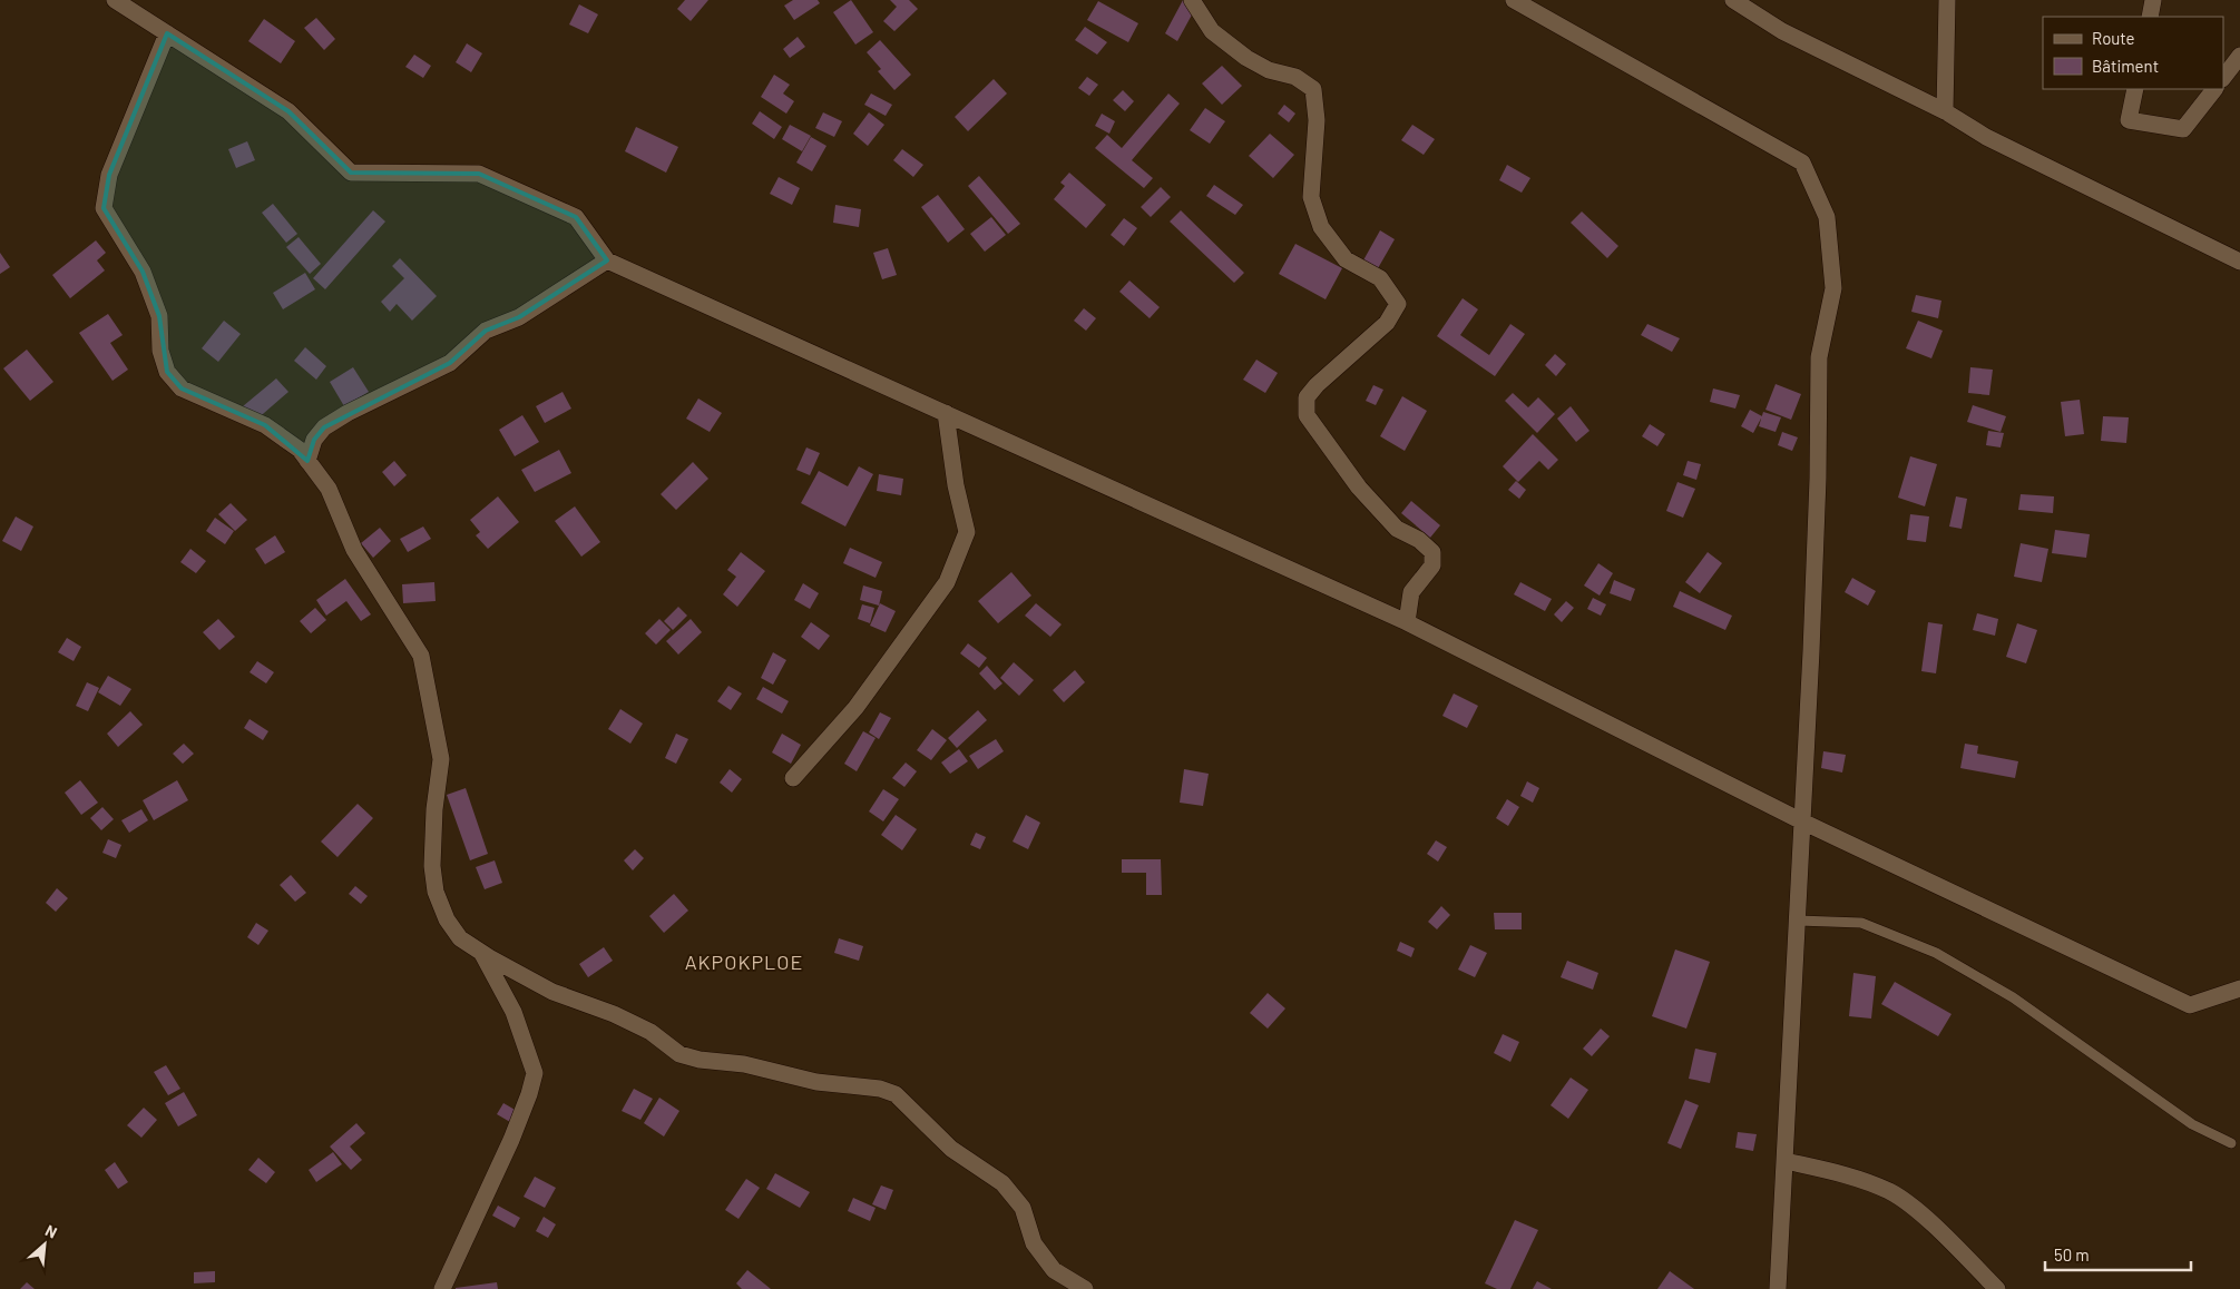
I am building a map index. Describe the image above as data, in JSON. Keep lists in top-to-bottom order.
{
  "districts": ["AKPOKPLOE"],
  "legend": ["Route", "Bâtiment"],
  "scale_bar": "50 m",
  "north": "top right"
}
